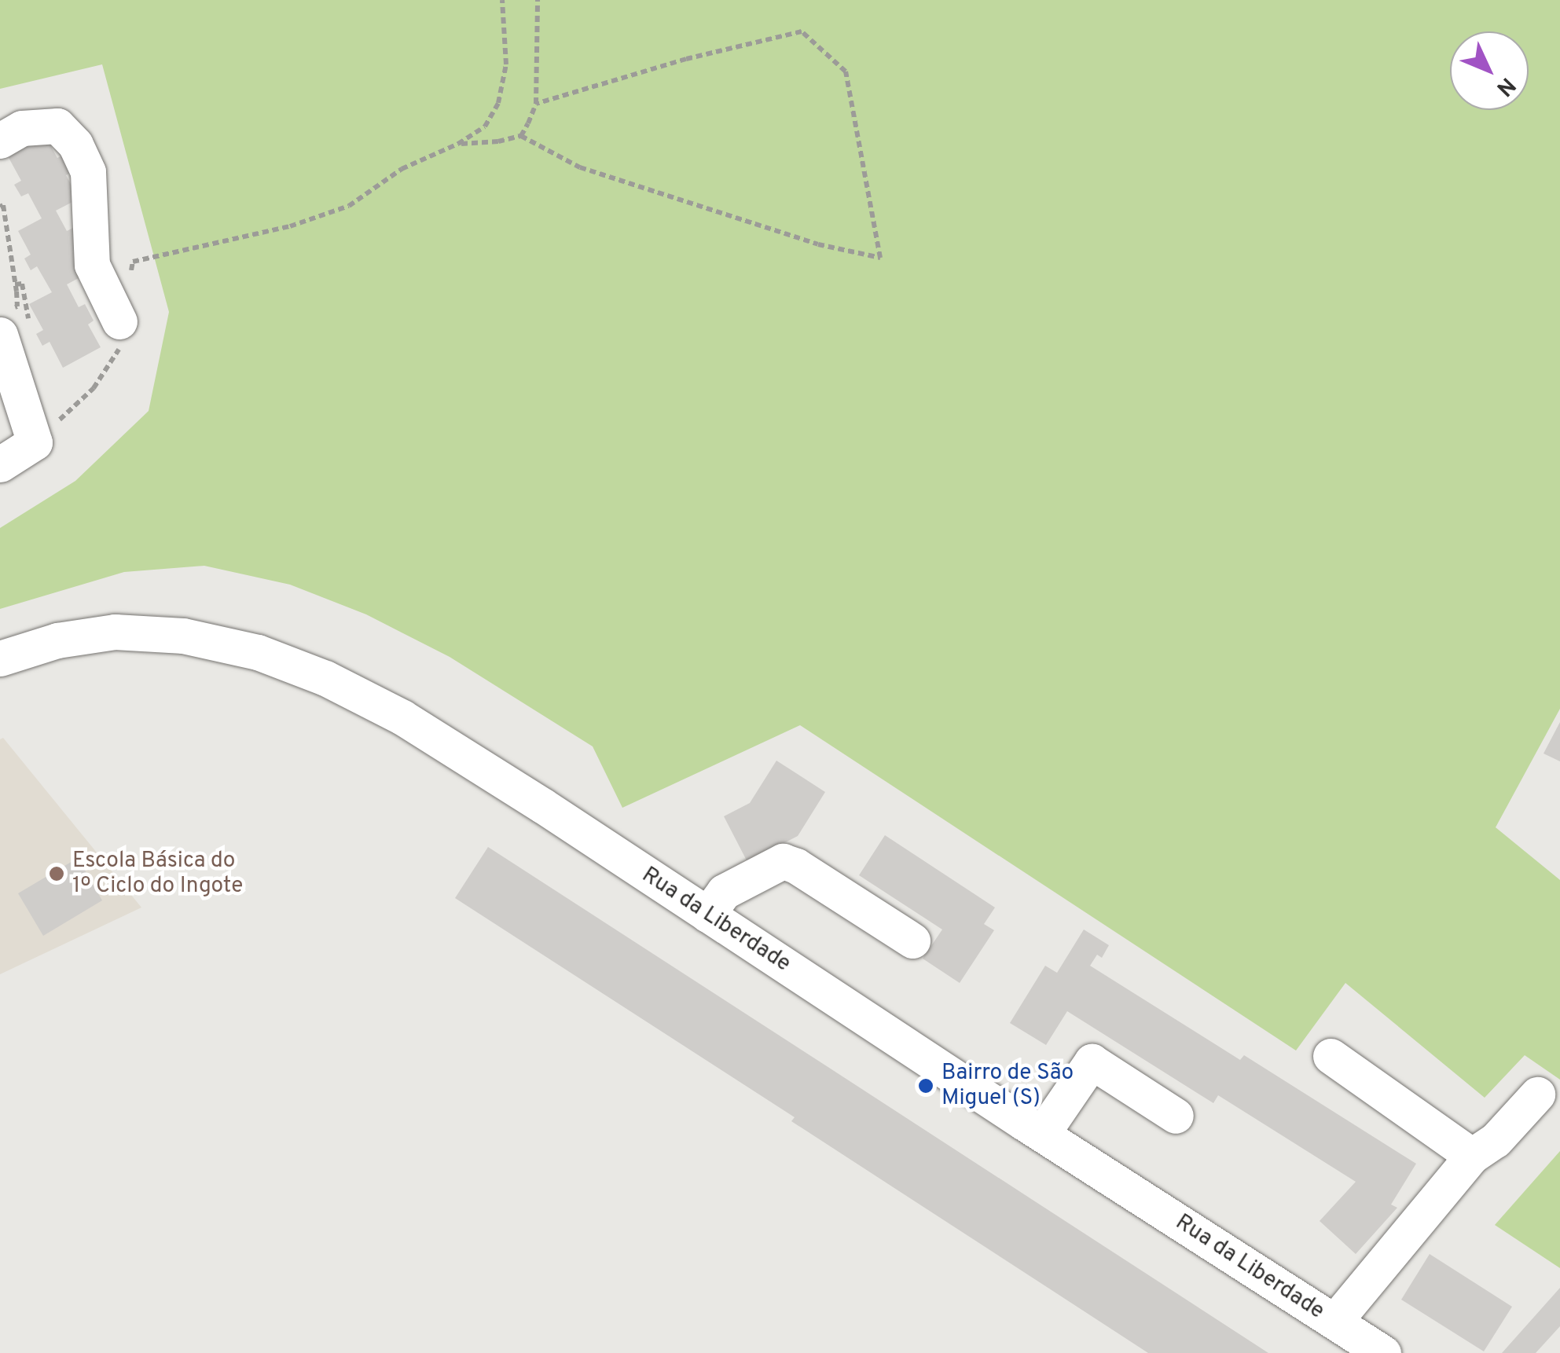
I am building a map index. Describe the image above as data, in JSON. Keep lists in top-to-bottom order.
{
  "streets": {
    "street": ["Rua da Liberdade"]
  },
  "places": ["Escola Básica do 1º Ciclo do Ingote", "Bairro de São Miguel (S)"],
  "north": "bottom right"
}
